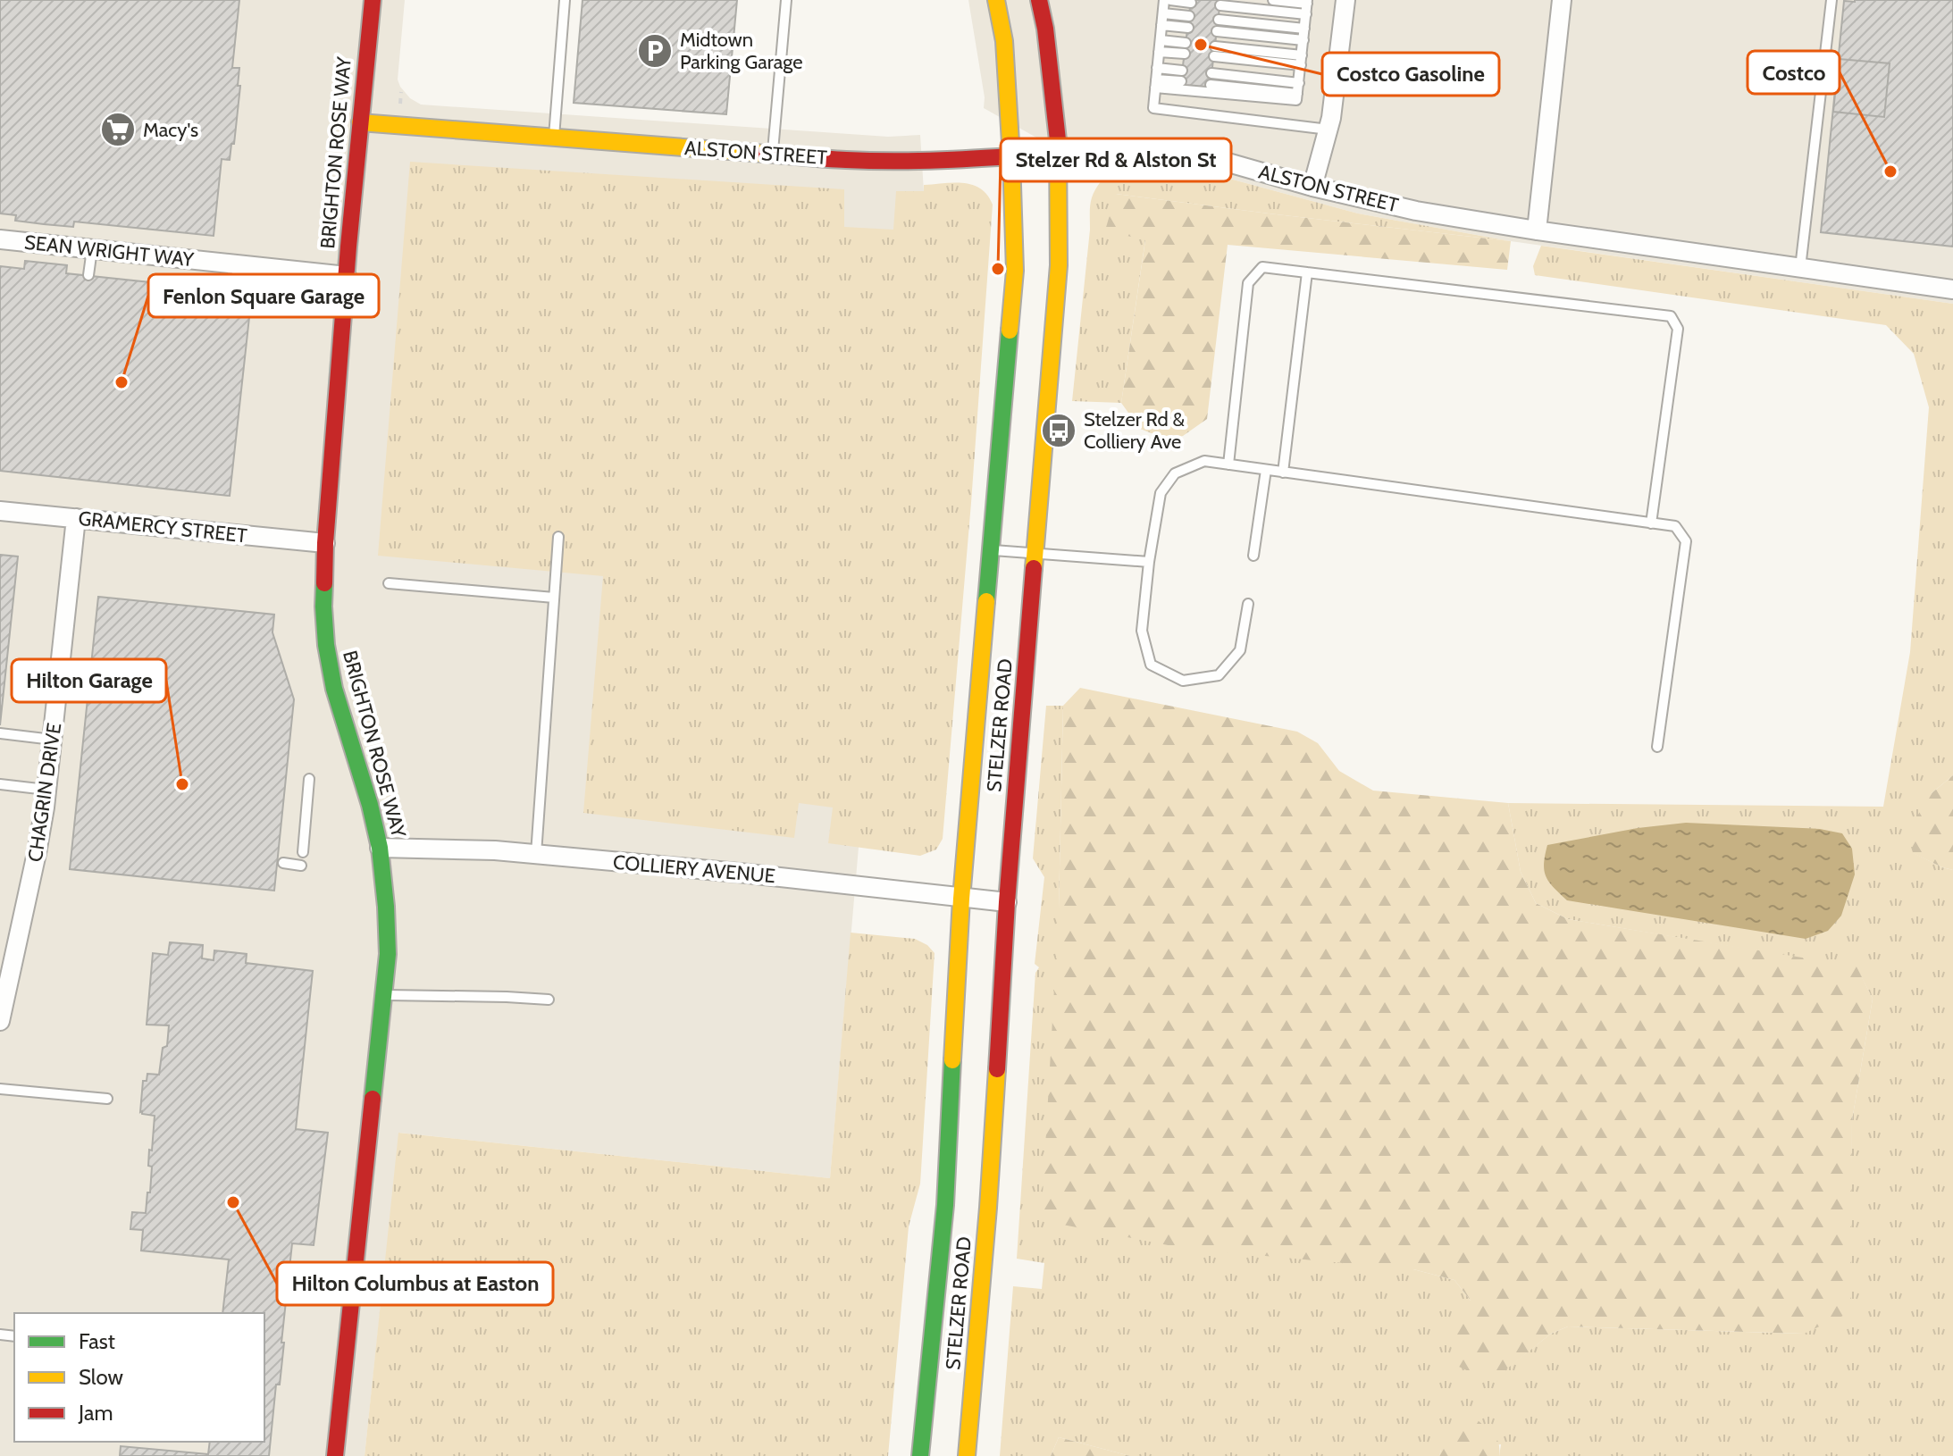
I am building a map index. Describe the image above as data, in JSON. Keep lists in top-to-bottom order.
{
  "streets": {
    "main road": ["BRIGHTON ROSE WAY", "ALSTON STREET", "STELZER ROAD"],
    "street": [
      "SEAN WRIGHT WAY",
      "GRAMERCY STREET",
      "CHAGRIN DRIVE",
      "COLLIERY AVENUE"
    ]
  },
  "crossings": [
    ["BRIGHTON ROSE WAY", "ALSTON STREET"],
    ["BRIGHTON ROSE WAY", "SEAN WRIGHT WAY"],
    ["BRIGHTON ROSE WAY", "GRAMERCY STREET"],
    ["BRIGHTON ROSE WAY", "COLLIERY AVENUE"],
    ["ALSTON STREET", "STELZER ROAD"],
    ["GRAMERCY STREET", "CHAGRIN DRIVE"],
    ["STELZER ROAD", "COLLIERY AVENUE"]
  ],
  "places": {
    "other": [
      "Costco Gasoline",
      "Costco",
      "Stelzer Rd & Alston St",
      "Fenlon Square Garage",
      "Hilton Garage",
      "Hilton Columbus at Easton"
    ],
    "parking": ["Midtown Parking Garage"],
    "supermarket": ["Macy's"],
    "bus stop": ["Stelzer Rd & Colliery Ave"]
  },
  "legend": ["Fast", "Slow", "Jam"]
}
